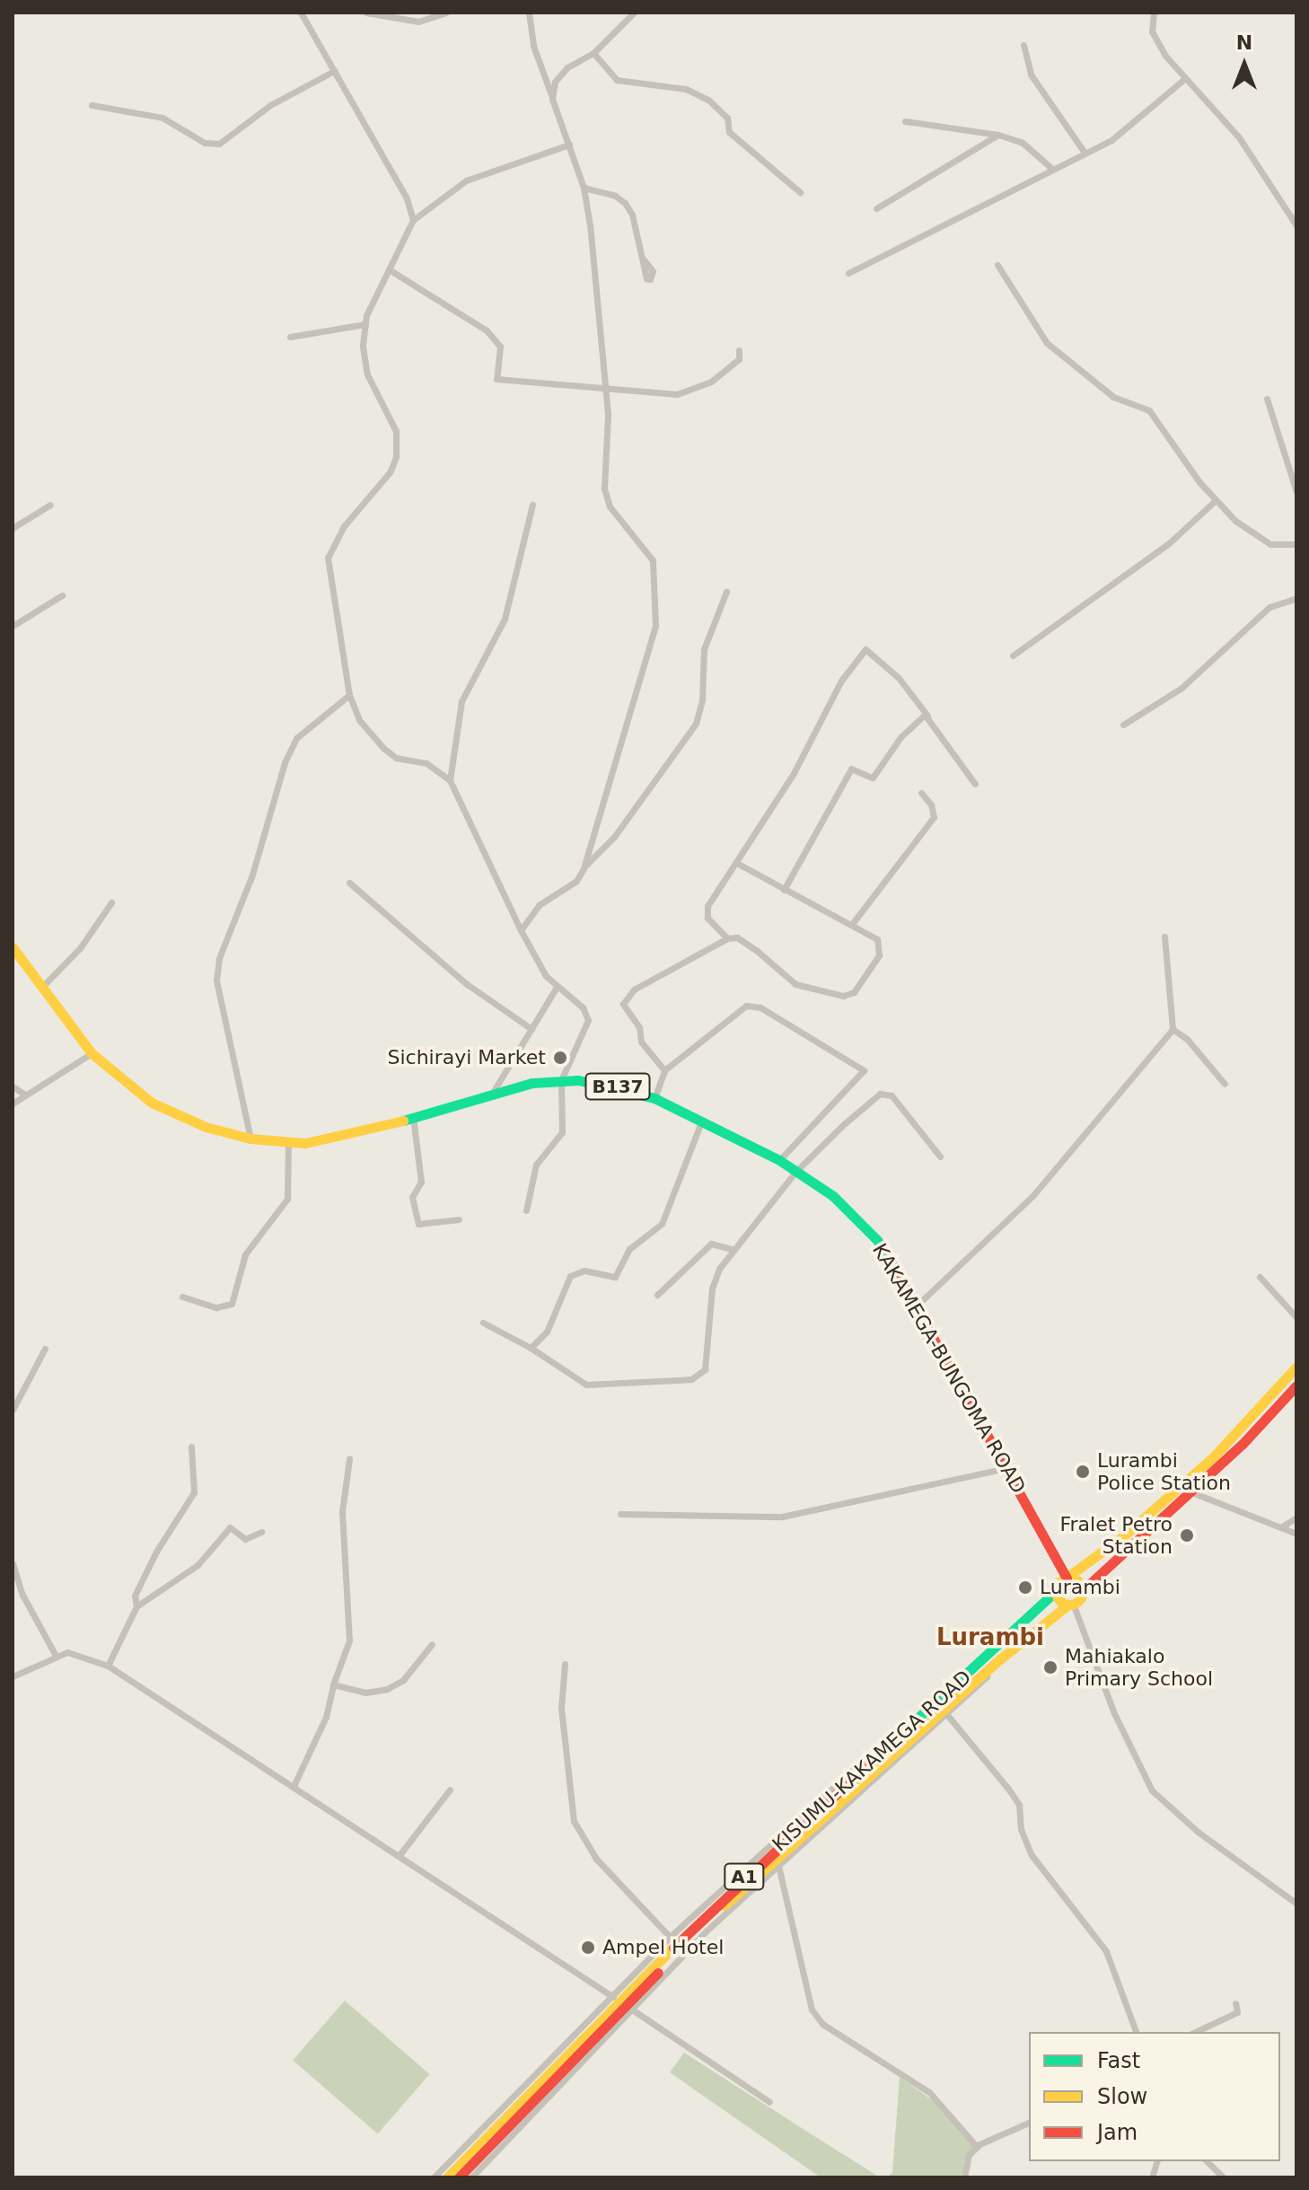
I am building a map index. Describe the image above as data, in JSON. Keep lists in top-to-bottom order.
{
  "streets": {
    "main road": [
      "B137",
      "KAKAMEGA-BUNGOMA ROAD",
      "KISUMU-KAKAMEGA ROAD",
      "A1"
    ]
  },
  "crossings": [
    ["KAKAMEGA-BUNGOMA ROAD", "KISUMU-KAKAMEGA ROAD"],
    ["KAKAMEGA-BUNGOMA ROAD", "A1"],
    ["KISUMU-KAKAMEGA ROAD", "A1"]
  ],
  "districts": ["Lurambi"],
  "places": [
    "Sichirayi Market",
    "Lurambi Police Station",
    "Fralet Petro Station",
    "Lurambi",
    "Mahiakalo Primary School",
    "Ampel Hotel"
  ],
  "legend": ["Fast", "Slow", "Jam"],
  "north": "top"
}
